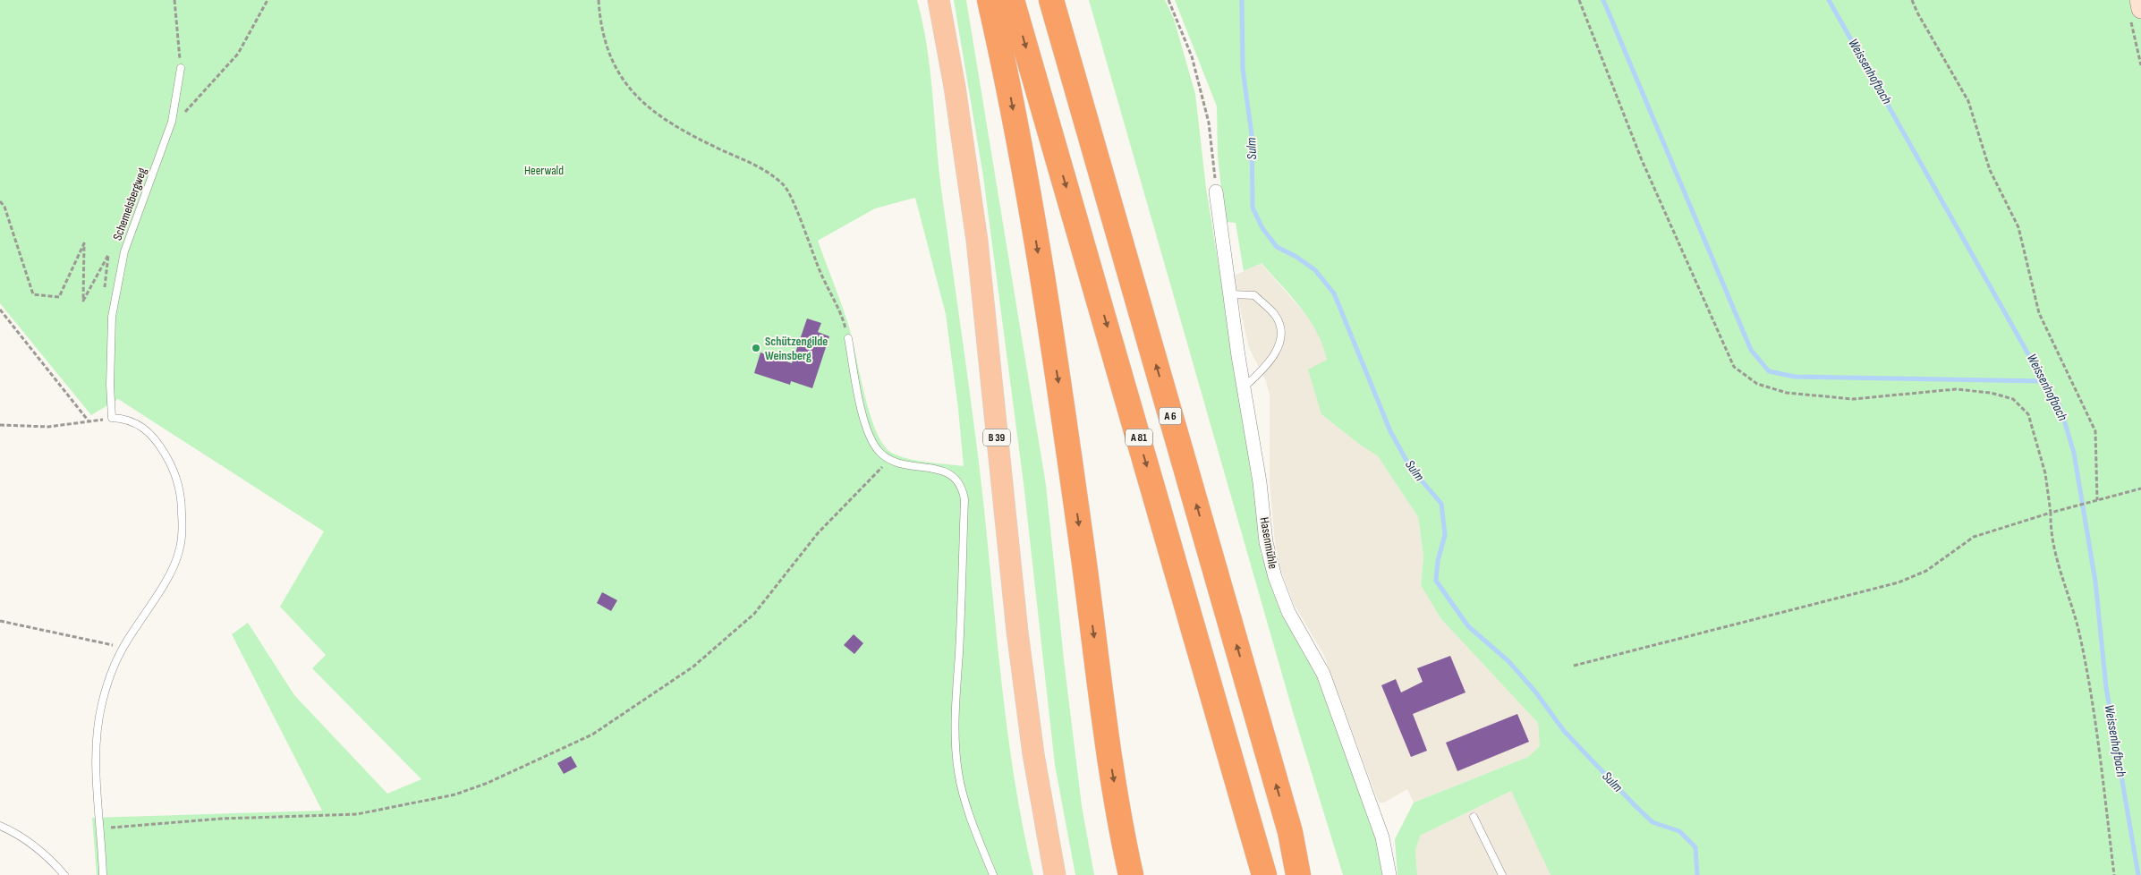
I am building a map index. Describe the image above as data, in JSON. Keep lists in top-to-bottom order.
{
  "streets": {
    "highway": ["A 6", "A 81"],
    "main road": ["B 39"],
    "street": ["Hasenmühle"],
    "lane": ["Schemelsbergweg"]
  },
  "water": ["Weissenhofbach", "Sulm"],
  "parks": ["Heerwald"],
  "places": ["Schützengilde Weinsberg"]
}
